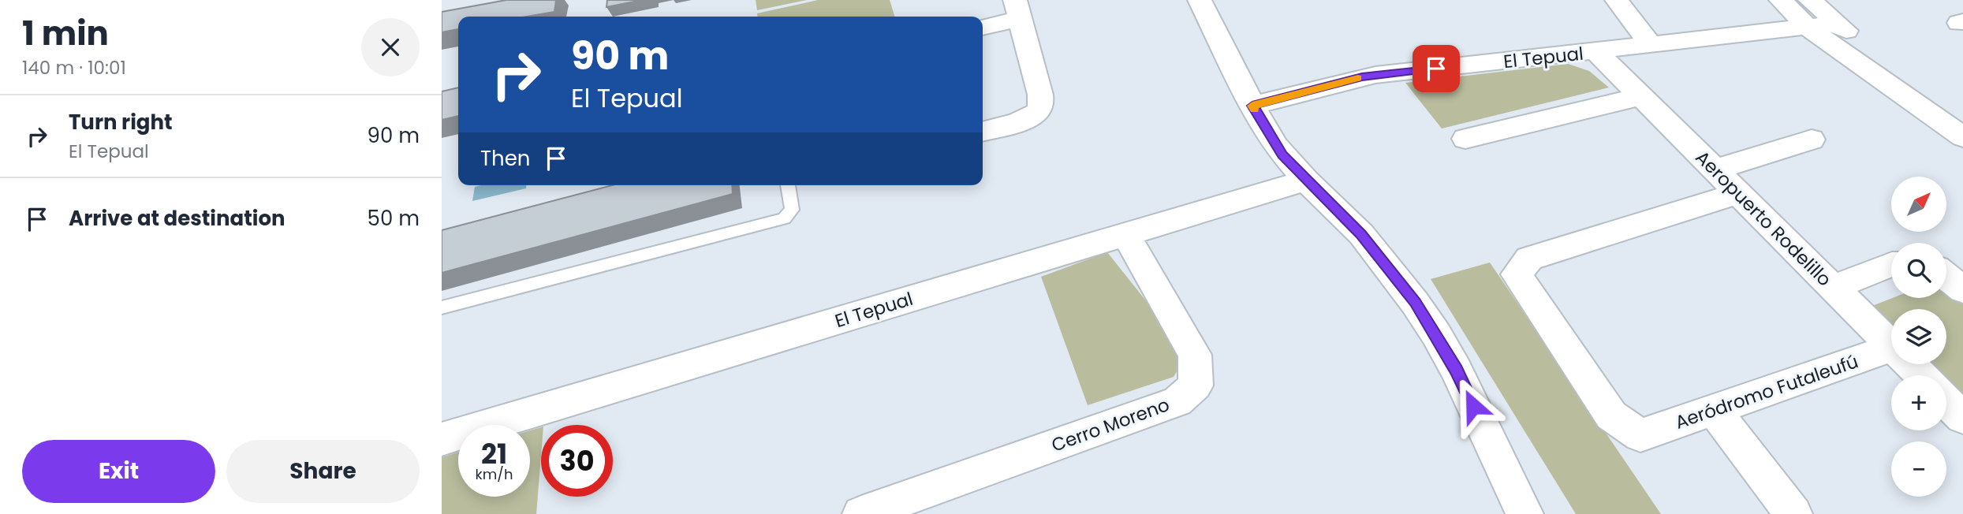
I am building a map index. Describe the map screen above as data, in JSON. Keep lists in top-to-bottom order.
{
  "streets": {
    "street": [
      "El Tepual",
      "Aeropuerto Rodelillo",
      "Aeródromo Futaleufú",
      "Cerro Moreno"
    ]
  },
  "crossings": [
    ["El Tepual", "Aeropuerto Rodelillo"],
    ["El Tepual", "Cerro Moreno"],
    ["Aeropuerto Rodelillo", "Aeródromo Futaleufú"]
  ],
  "north": "top right",
  "page": {
    "heading": ["1 min", "140 m · 10:01"],
    "turn": ["90 m", "El Tepual"],
    "list": [
      {
        "name": "Turn right",
        "note": "El Tepual",
        "value": "90 m"
      },
      {
        "name": "Arrive at destination",
        "value": "50 m"
      }
    ],
    "then": "Then",
    "map_buttons": ["+", "−"],
    "speed": "21 km/h",
    "limit": "30",
    "buttons": ["Exit", "Share"]
  }
}
